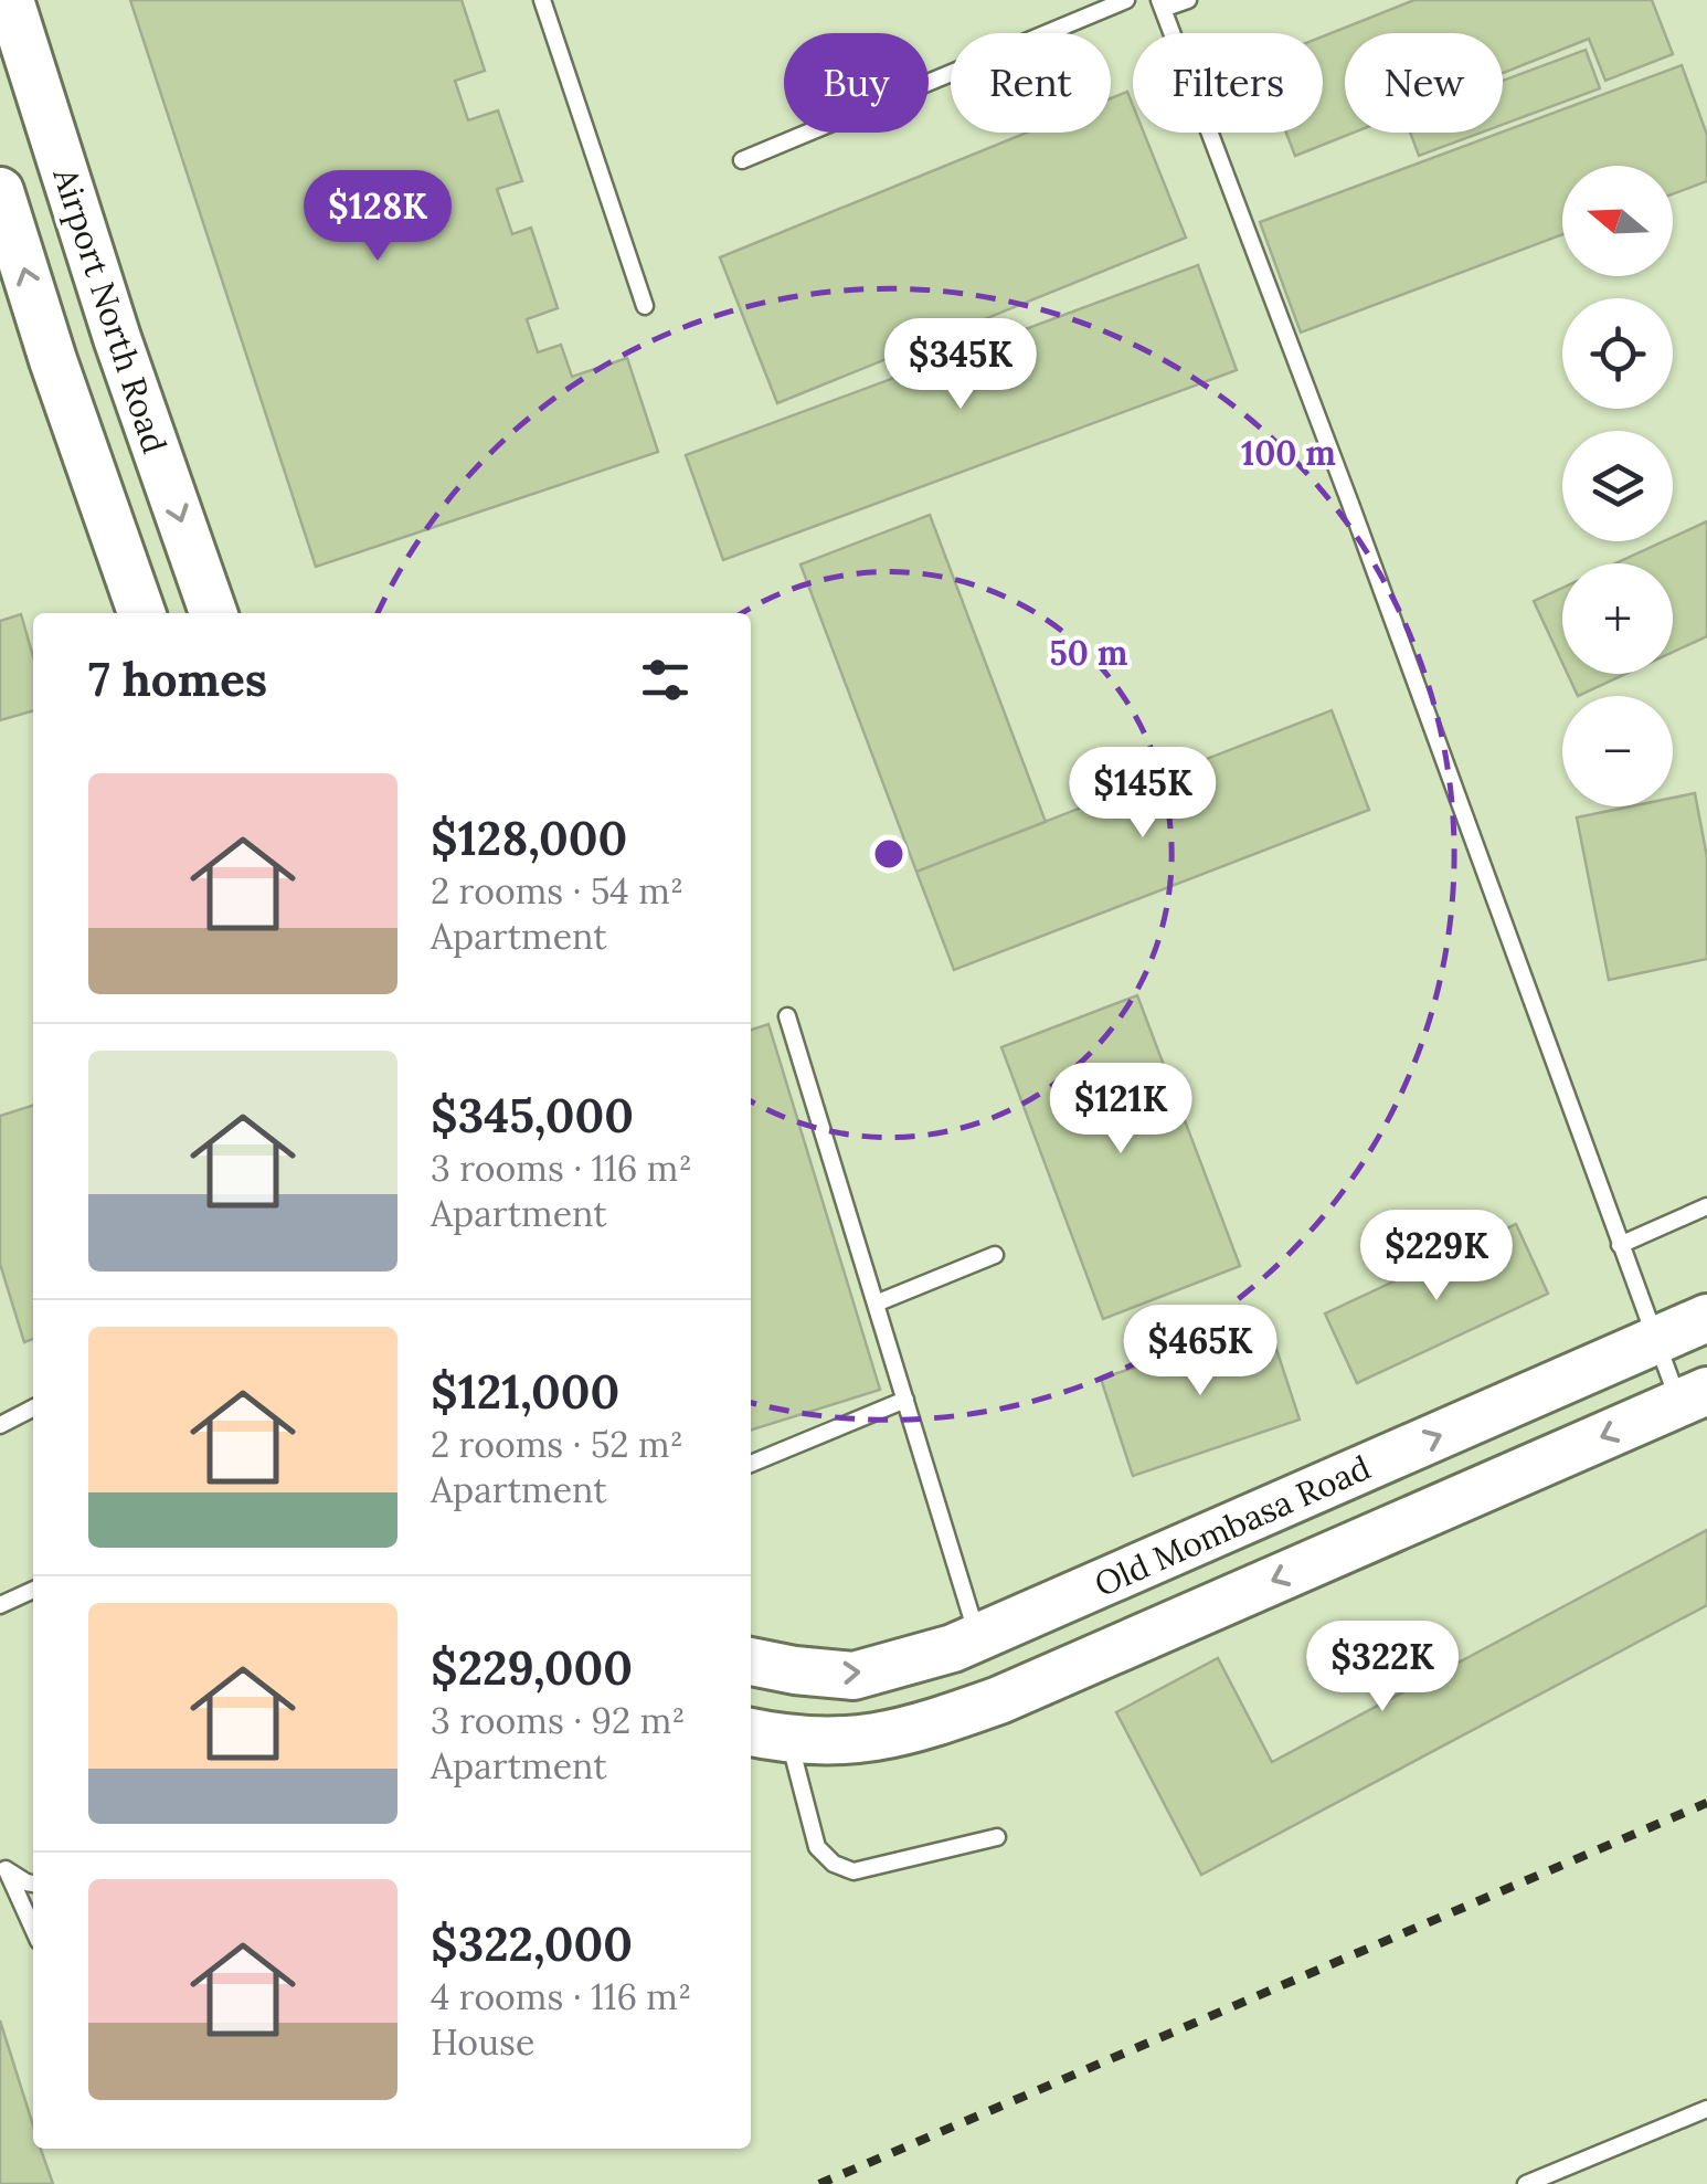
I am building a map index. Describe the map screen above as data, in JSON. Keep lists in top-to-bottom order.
{
  "streets": {
    "main road": ["Airport North Road", "Old Mombasa Road"]
  },
  "north": "left",
  "page": {
    "chip": [
      "Buy",
      "Rent",
      "Filters",
      "New"
    ],
    "map_buttons": ["+", "−"],
    "price": [
      "$128K",
      "$345K",
      "$145K",
      "$121K",
      "$229K",
      "$465K",
      "$322K"
    ],
    "heading": "7 homes",
    "list": [
      {
        "name": "$128,000",
        "note": "2 rooms · 54 m² · Apartment"
      },
      {
        "name": "$345,000",
        "note": "3 rooms · 116 m² · Apartment"
      },
      {
        "name": "$121,000",
        "note": "2 rooms · 52 m² · Apartment"
      },
      {
        "name": "$229,000",
        "note": "3 rooms · 92 m² · Apartment"
      },
      {
        "name": "$322,000",
        "note": "4 rooms · 116 m² · House"
      }
    ]
  },
  "rings": ["100 m", "50 m"]
}
